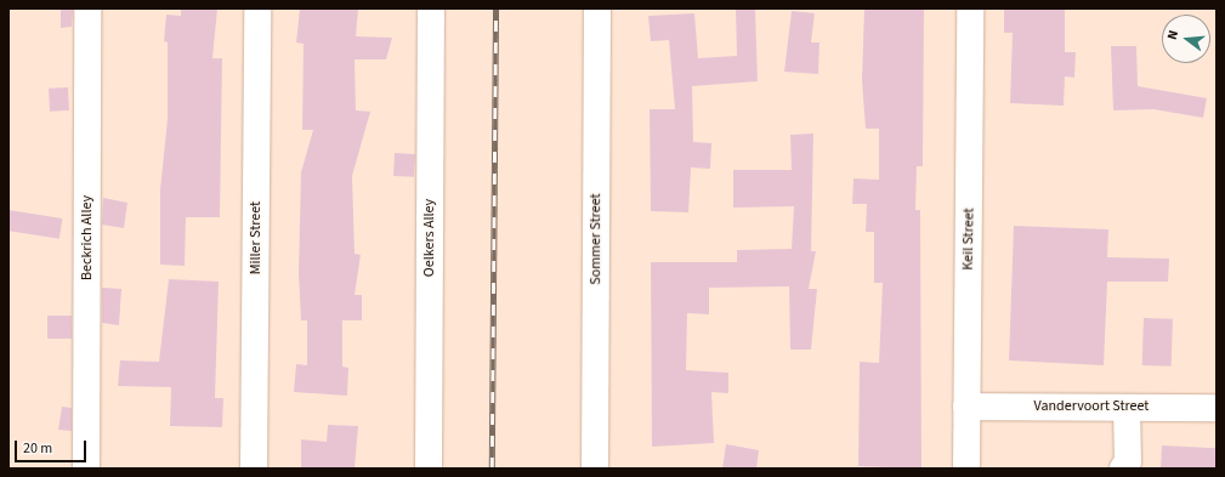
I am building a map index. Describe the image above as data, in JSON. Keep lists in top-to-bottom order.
{
  "streets": {
    "street": [
      "Beckrich Alley",
      "Miller Street",
      "Oelkers Alley",
      "Sommer Street",
      "Keil Street",
      "Vandervoort Street"
    ]
  },
  "crossings": [
    ["Keil Street", "Vandervoort Street"]
  ],
  "scale_bar": "20 m",
  "north": "left"
}
